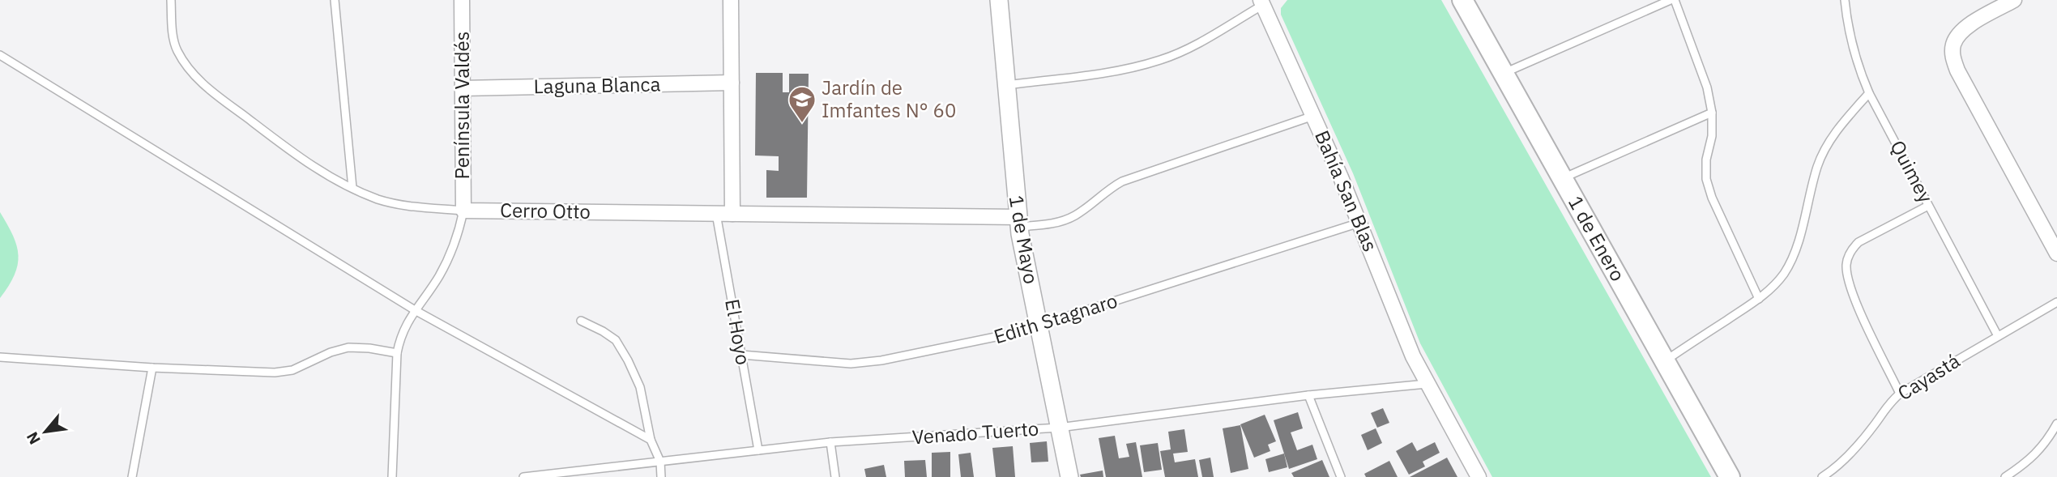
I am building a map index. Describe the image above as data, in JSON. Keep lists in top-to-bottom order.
{
  "streets": {
    "main road": ["1 de Enero"],
    "street": [
      "Laguna Blanca",
      "Península Valdés",
      "Bahía San Blas",
      "Cerro Otto",
      "1 de Mayo"
    ],
    "lane": [
      "Quimey",
      "Edith Stagnaro",
      "El Hoyo",
      "Cayastá",
      "Venado Tuerto"
    ]
  },
  "crossings": [
    ["Laguna Blanca", "Península Valdés"],
    ["Península Valdés", "Cerro Otto"],
    ["Quimey", "Cayastá"],
    ["Bahía San Blas", "Edith Stagnaro"],
    ["Bahía San Blas", "Venado Tuerto"],
    ["Cerro Otto", "1 de Mayo"],
    ["Cerro Otto", "El Hoyo"],
    ["1 de Mayo", "Edith Stagnaro"],
    ["1 de Mayo", "Venado Tuerto"],
    ["Edith Stagnaro", "El Hoyo"],
    ["El Hoyo", "Venado Tuerto"]
  ],
  "places": {
    "school or university": ["Jardín de Imfantes N° 60"]
  },
  "north": "bottom left"
}
